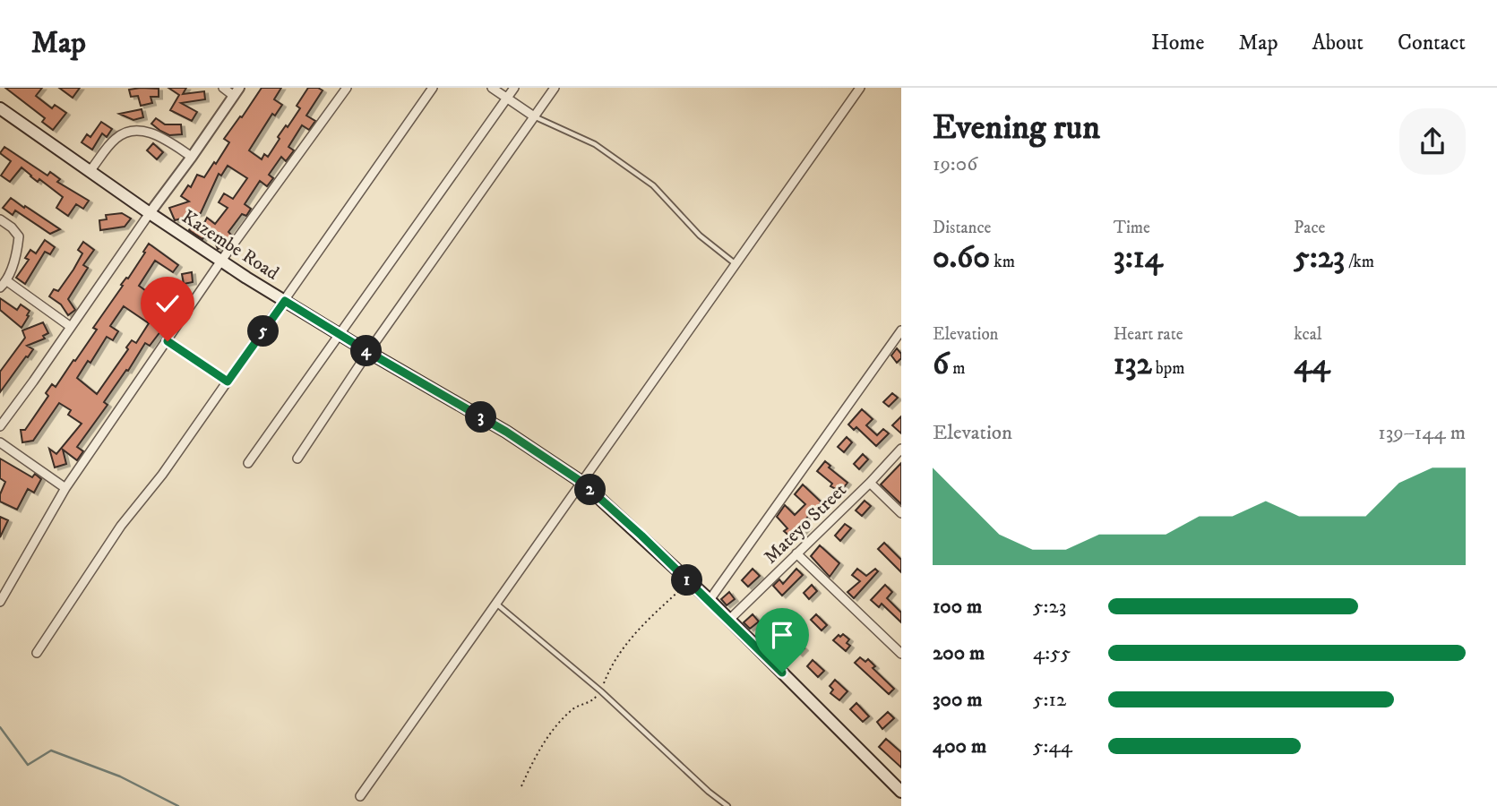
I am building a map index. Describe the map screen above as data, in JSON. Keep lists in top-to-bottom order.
{
  "streets": {
    "main road": ["Kazembe Road"],
    "street": ["Mateyo Street"]
  },
  "crossings": [
    ["Kazembe Road", "Mateyo Street"]
  ],
  "page": {
    "header": "Map",
    "nav": [
      "Home",
      "Map",
      "About",
      "Contact"
    ],
    "heading": ["Evening run", "19:06"],
    "stats": [
      ["Distance", "0.60 km"],
      ["Time", "3:14"],
      ["Pace", "5:23 /km"],
      ["Elevation", "6 m"],
      ["Heart rate", "132 bpm"],
      ["kcal", "44"]
    ],
    "pins": [
      "5",
      "4",
      "3",
      "2",
      "1"
    ],
    "chart": ["Elevation", "139–144 m"],
    "list": [
      {
        "name": "100 m",
        "note": "5:23"
      },
      {
        "name": "200 m",
        "note": "4:55"
      },
      {
        "name": "300 m",
        "note": "5:12"
      },
      {
        "name": "400 m",
        "note": "5:44"
      }
    ]
  }
}
